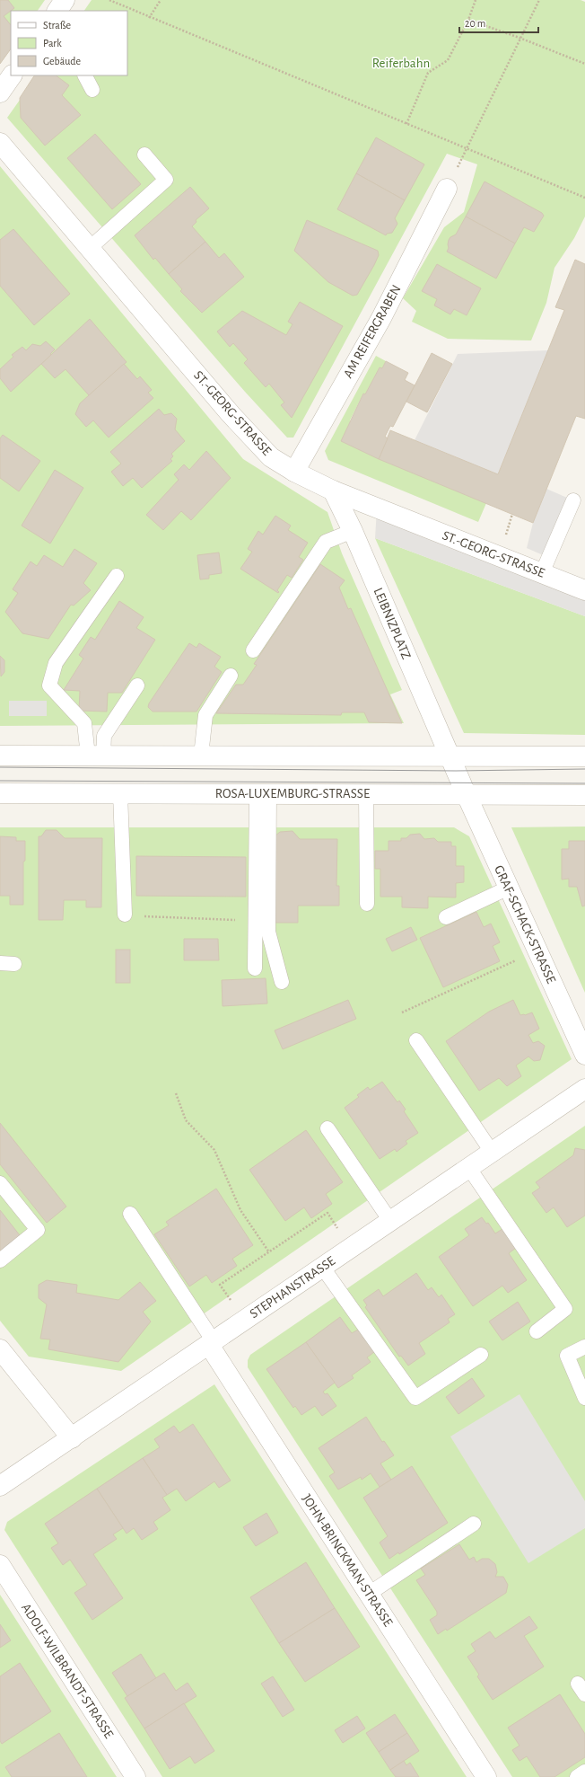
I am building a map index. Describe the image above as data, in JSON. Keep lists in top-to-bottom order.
{
  "streets": {
    "street": [
      "AM REIFERGRABEN",
      "ST.-GEORG-STRASSE",
      "LEIBNIZPLATZ",
      "ROSA-LUXEMBURG-STRASSE",
      "GRAF-SCHACK-STRASSE",
      "STEPHANSTRASSE",
      "JOHN-BRINCKMAN-STRASSE",
      "ADOLF-WILBRANDT-STRASSE"
    ]
  },
  "crossings": [
    ["AM REIFERGRABEN", "ST.-GEORG-STRASSE"],
    ["ST.-GEORG-STRASSE", "LEIBNIZPLATZ"],
    ["LEIBNIZPLATZ", "ROSA-LUXEMBURG-STRASSE"],
    ["LEIBNIZPLATZ", "GRAF-SCHACK-STRASSE"],
    ["ROSA-LUXEMBURG-STRASSE", "GRAF-SCHACK-STRASSE"],
    ["STEPHANSTRASSE", "JOHN-BRINCKMAN-STRASSE"]
  ],
  "parks": ["Reiferbahn"],
  "legend": ["Straße", "Park", "Gebäude"],
  "scale_bar": "20 m"
}
